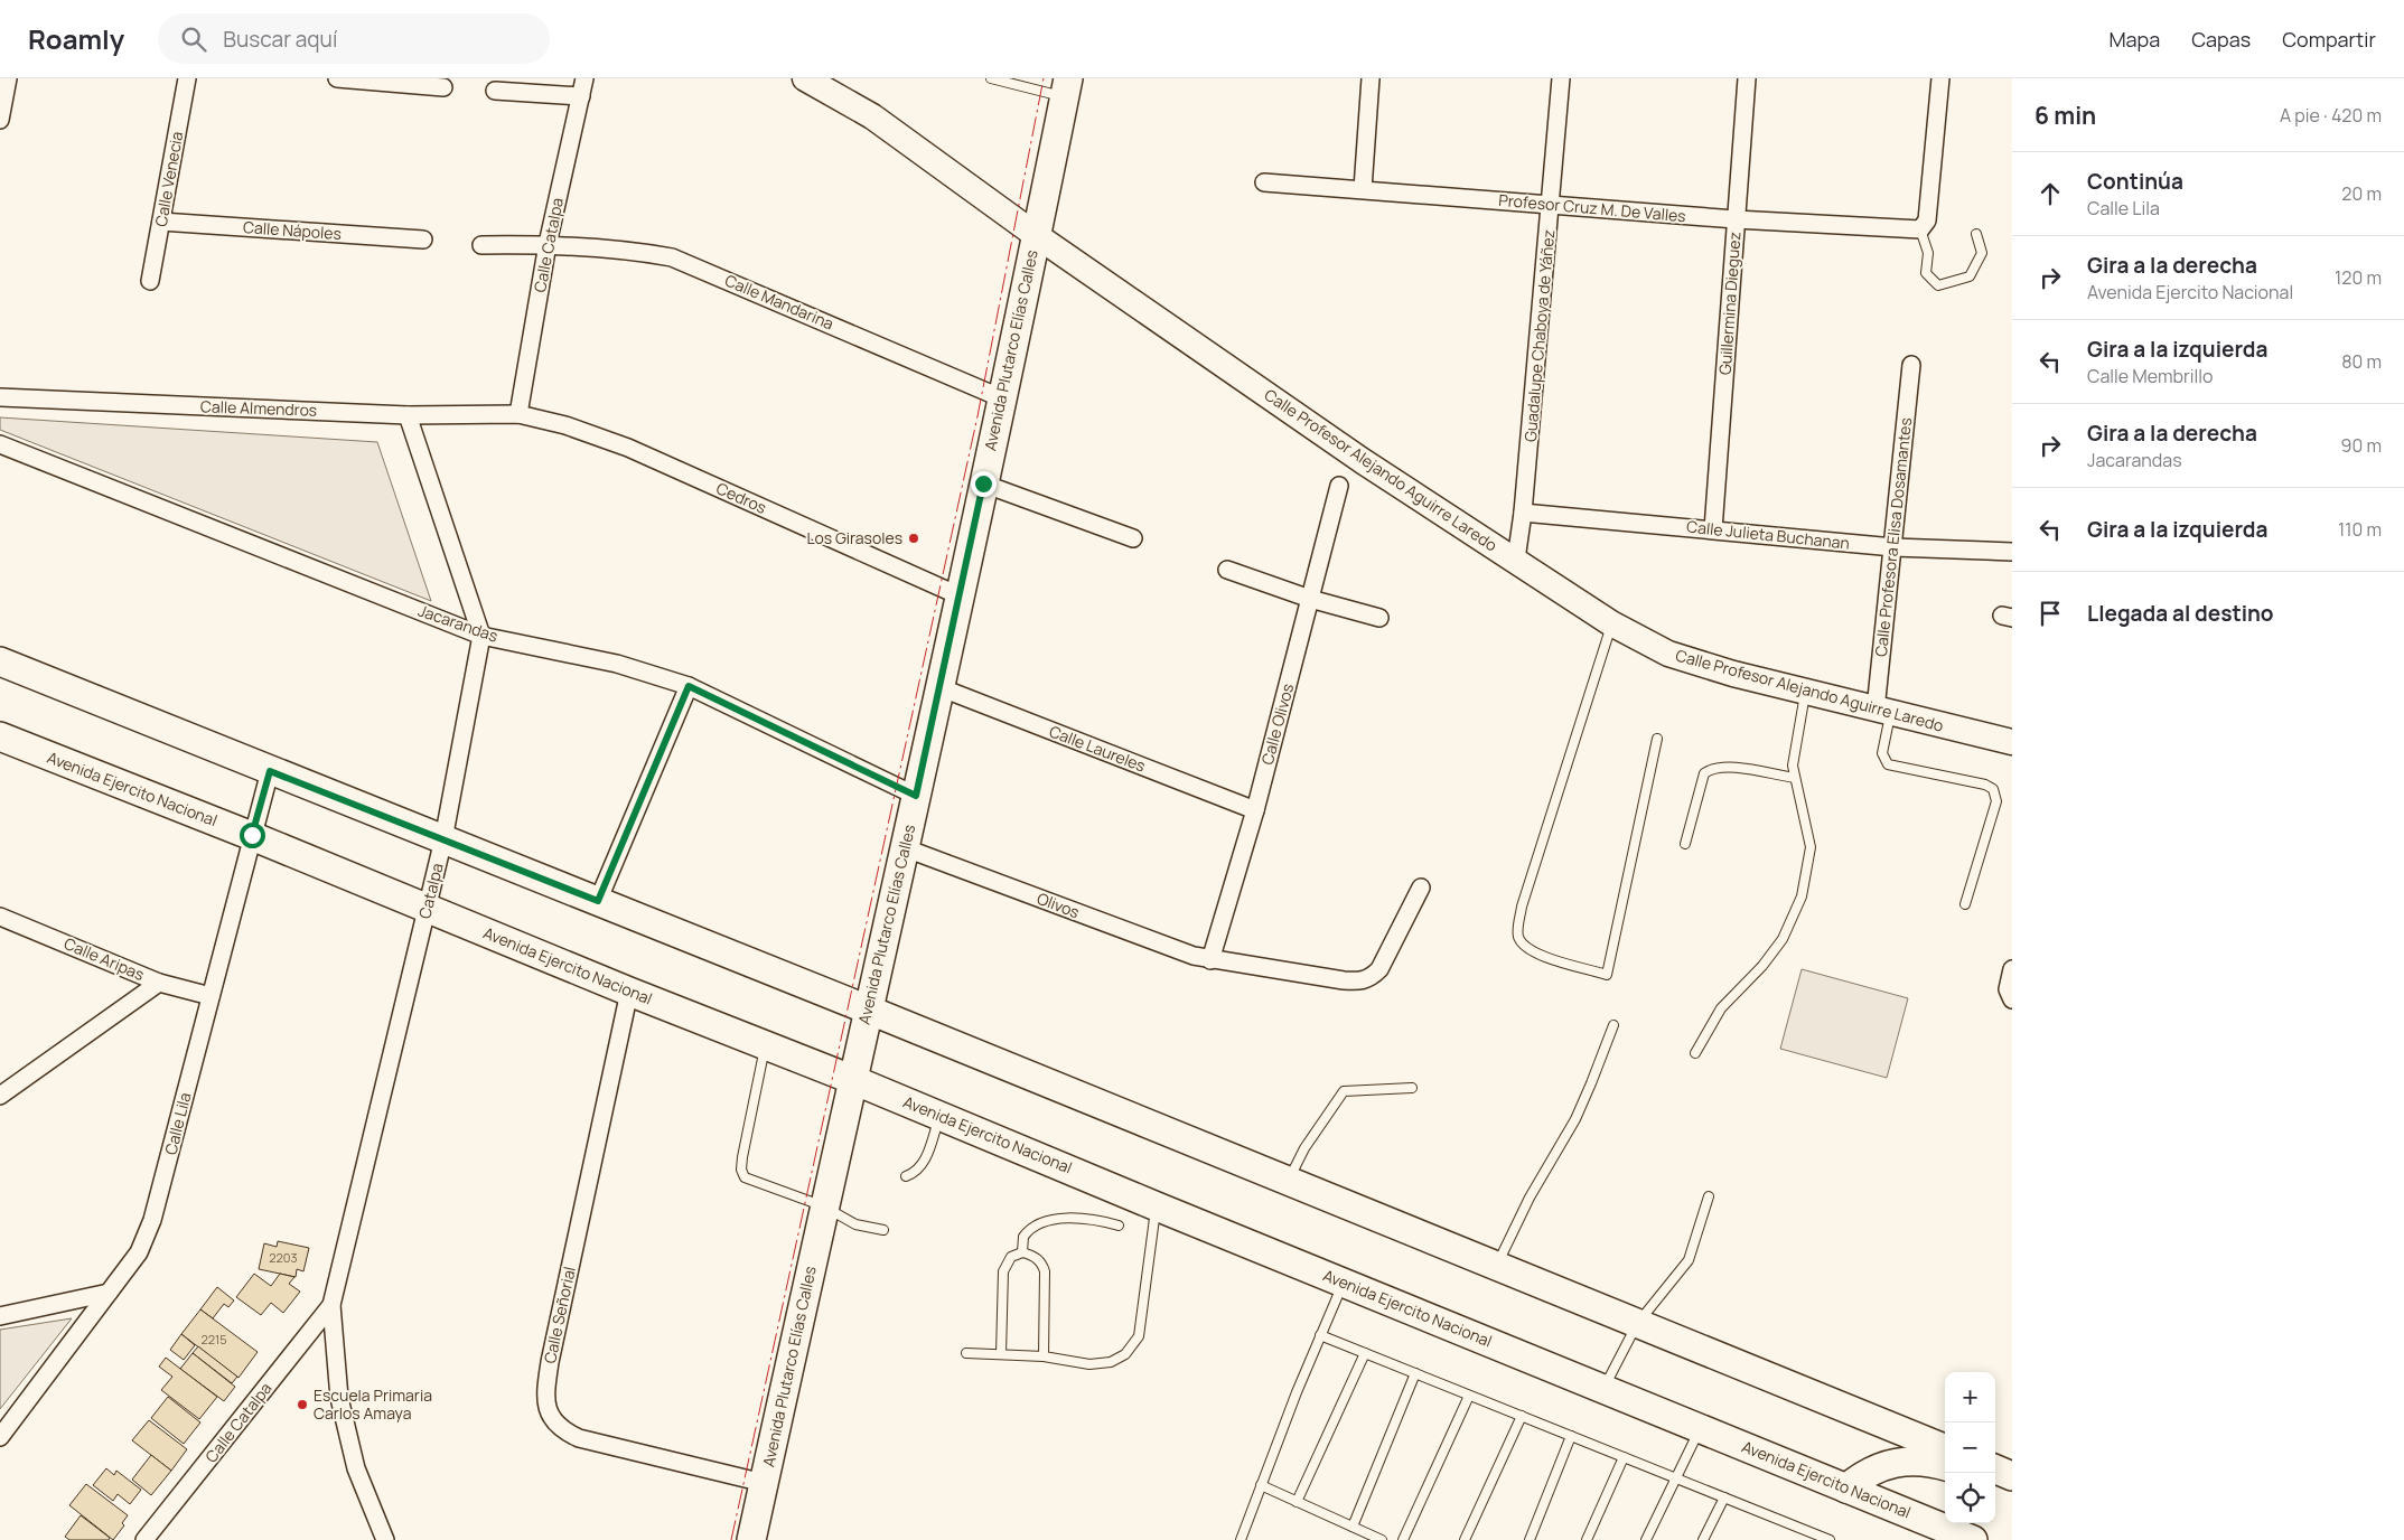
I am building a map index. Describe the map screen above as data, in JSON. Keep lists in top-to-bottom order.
{
  "streets": {
    "main road": ["Avenida Plutarco Elías Calles", "Avenida Ejercito Nacional"],
    "street": [
      "Calle Venecia",
      "Profesor Cruz M. De Valles",
      "Calle Nápoles",
      "Calle Catalpa",
      "Calle Mandarina",
      "Guillermina Dieguez",
      "Guadalupe Chaboya de Yáñez",
      "Calle Almendros",
      "Calle Profesor Alejando Aguirre Laredo",
      "Cedros",
      "Calle Julieta Buchanan",
      "Calle Profesora Elisa Dosamantes",
      "Jacarandas",
      "Calle Olivos",
      "Calle Laureles",
      "Catalpa",
      "Olivos",
      "Calle Aripas",
      "Calle Lila",
      "Calle Señorial"
    ]
  },
  "crossings": [
    ["Calle Venecia", "Calle Nápoles"],
    ["Profesor Cruz M. De Valles", "Guillermina Dieguez"],
    ["Profesor Cruz M. De Valles", "Guadalupe Chaboya de Yáñez"],
    ["Calle Catalpa", "Calle Mandarina"],
    ["Calle Catalpa", "Calle Almendros"],
    ["Calle Catalpa", "Cedros"],
    ["Calle Catalpa", "Catalpa"],
    ["Calle Mandarina", "Avenida Plutarco Elías Calles"],
    ["Guillermina Dieguez", "Calle Julieta Buchanan"],
    ["Guadalupe Chaboya de Yáñez", "Calle Profesor Alejando Aguirre Laredo"],
    ["Guadalupe Chaboya de Yáñez", "Calle Julieta Buchanan"],
    ["Avenida Plutarco Elías Calles", "Calle Profesor Alejando Aguirre Laredo"],
    ["Avenida Plutarco Elías Calles", "Cedros"],
    ["Avenida Plutarco Elías Calles", "Jacarandas"],
    ["Avenida Plutarco Elías Calles", "Calle Laureles"],
    ["Avenida Plutarco Elías Calles", "Avenida Ejercito Nacional"],
    ["Avenida Plutarco Elías Calles", "Olivos"],
    ["Avenida Plutarco Elías Calles", "Calle Señorial"],
    ["Calle Almendros", "Cedros"],
    ["Calle Almendros", "Catalpa"],
    ["Calle Profesor Alejando Aguirre Laredo", "Calle Profesora Elisa Dosamantes"],
    ["Calle Julieta Buchanan", "Calle Profesora Elisa Dosamantes"],
    ["Jacarandas", "Catalpa"],
    ["Calle Olivos", "Calle Laureles"],
    ["Calle Olivos", "Olivos"],
    ["Avenida Ejercito Nacional", "Catalpa"],
    ["Avenida Ejercito Nacional", "Calle Lila"],
    ["Avenida Ejercito Nacional", "Calle Señorial"],
    ["Calle Aripas", "Calle Lila"]
  ],
  "places": ["Los Girasoles", "Escuela Primaria Carlos Amaya"],
  "house_numbers": ["2203", "2215"],
  "page": {
    "header": "Roamly",
    "search": "Buscar aquí",
    "nav": ["Mapa", "Capas", "Compartir"],
    "heading": ["6 min", "A pie · 420 m"],
    "list": [
      ["Continúa", "Calle Lila", "20 m"],
      ["Gira a la derecha", "Avenida Ejercito Nacional", "120 m"],
      ["Gira a la izquierda", "Calle Membrillo", "80 m"],
      ["Gira a la derecha", "Jacarandas", "90 m"],
      ["Gira a la izquierda", "110 m"],
      "Llegada al destino"
    ],
    "map_buttons": ["+", "−"]
  }
}
